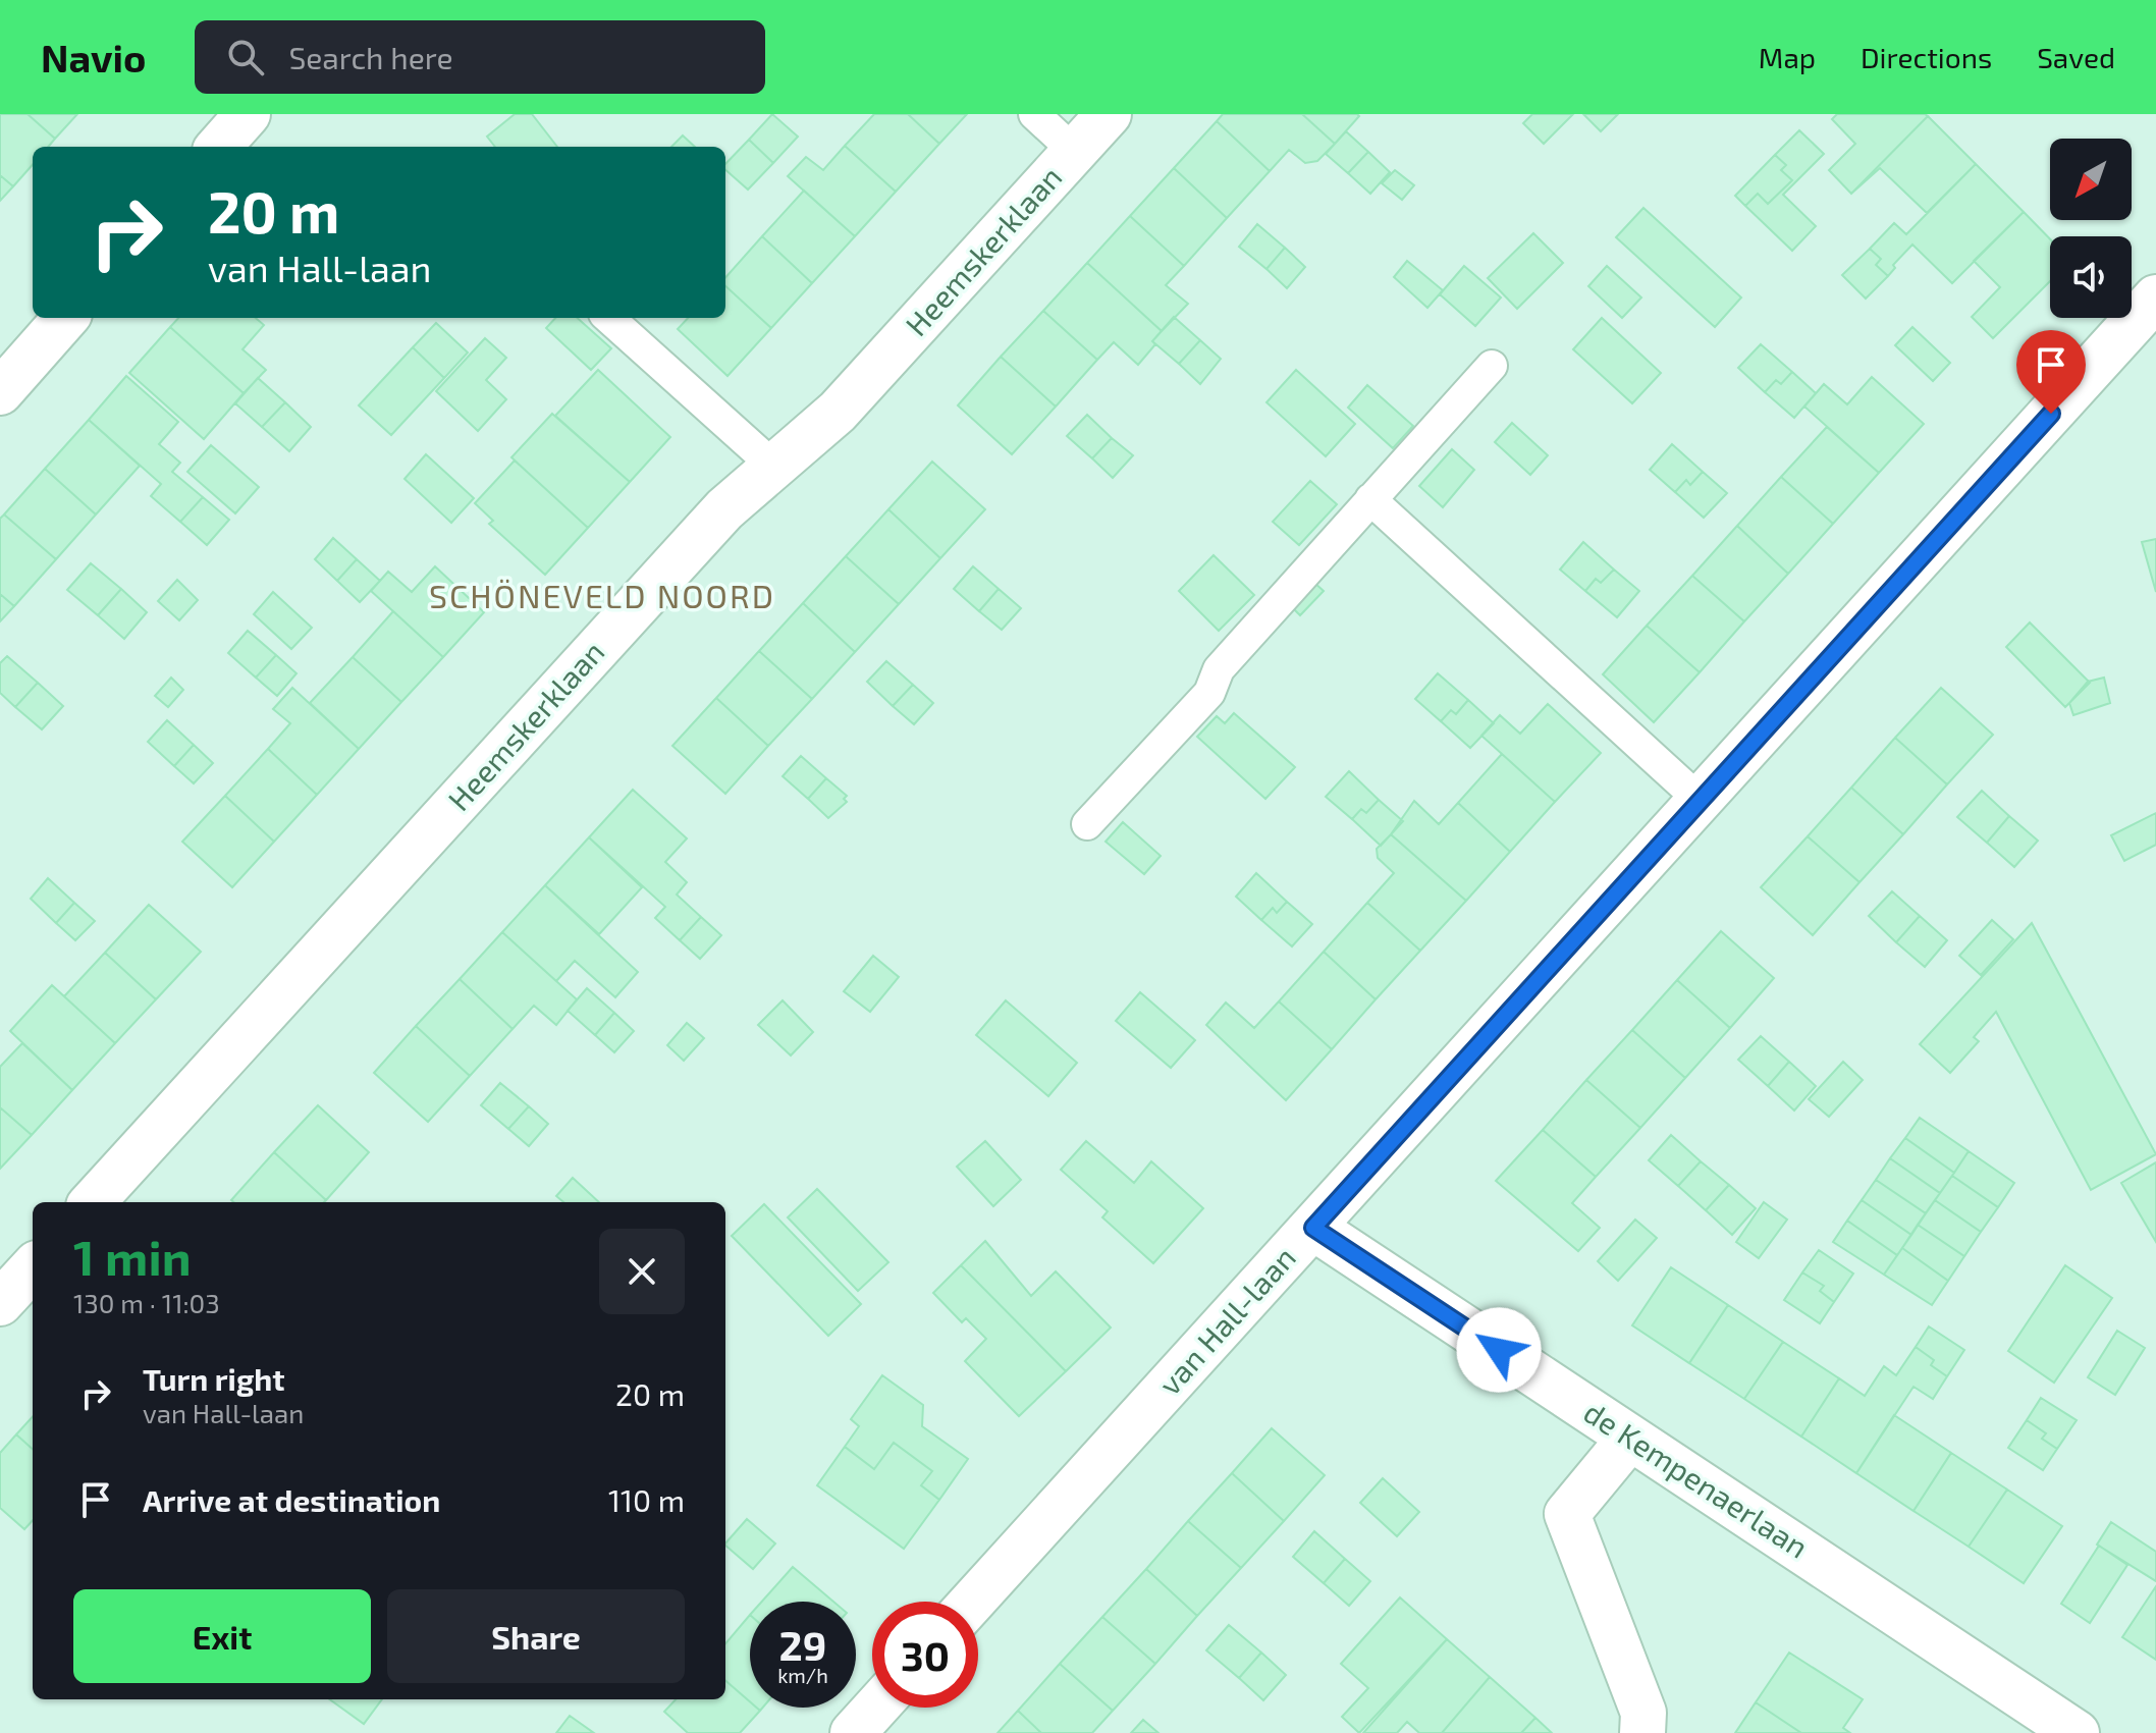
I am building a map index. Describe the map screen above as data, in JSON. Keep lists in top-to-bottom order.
{
  "streets": {
    "street": ["Heemskerklaan", "van Hall-laan", "de Kempenaerlaan"]
  },
  "crossings": [
    ["van Hall-laan", "de Kempenaerlaan"]
  ],
  "districts": ["SCHÖNEVELD NOORD"],
  "north": "bottom left",
  "page": {
    "header": "Navio",
    "search": "Search here",
    "nav": ["Map", "Directions", "Saved"],
    "turn": ["20 m", "van Hall-laan"],
    "heading": ["1 min", "130 m · 11:03"],
    "list": [
      {
        "name": "Turn right",
        "note": "van Hall-laan",
        "value": "20 m"
      },
      {
        "name": "Arrive at destination",
        "value": "110 m"
      }
    ],
    "buttons": ["Exit", "Share"],
    "speed": "29 km/h",
    "limit": "30"
  }
}
